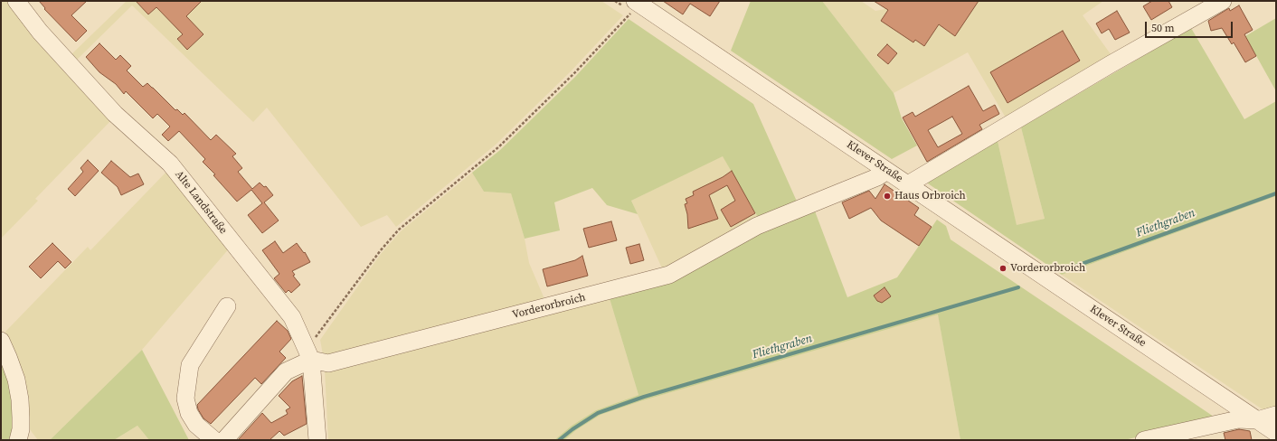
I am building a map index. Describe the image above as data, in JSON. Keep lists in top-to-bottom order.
{
  "streets": {
    "street": ["Klever Straße", "Alte Landstraße", "Vorderorbroich"]
  },
  "crossings": [
    ["Klever Straße", "Vorderorbroich"],
    ["Alte Landstraße", "Vorderorbroich"]
  ],
  "water": ["Fliethgraben"],
  "places": ["Haus Orbroich", "Vorderorbroich"],
  "scale_bar": "50 m"
}
